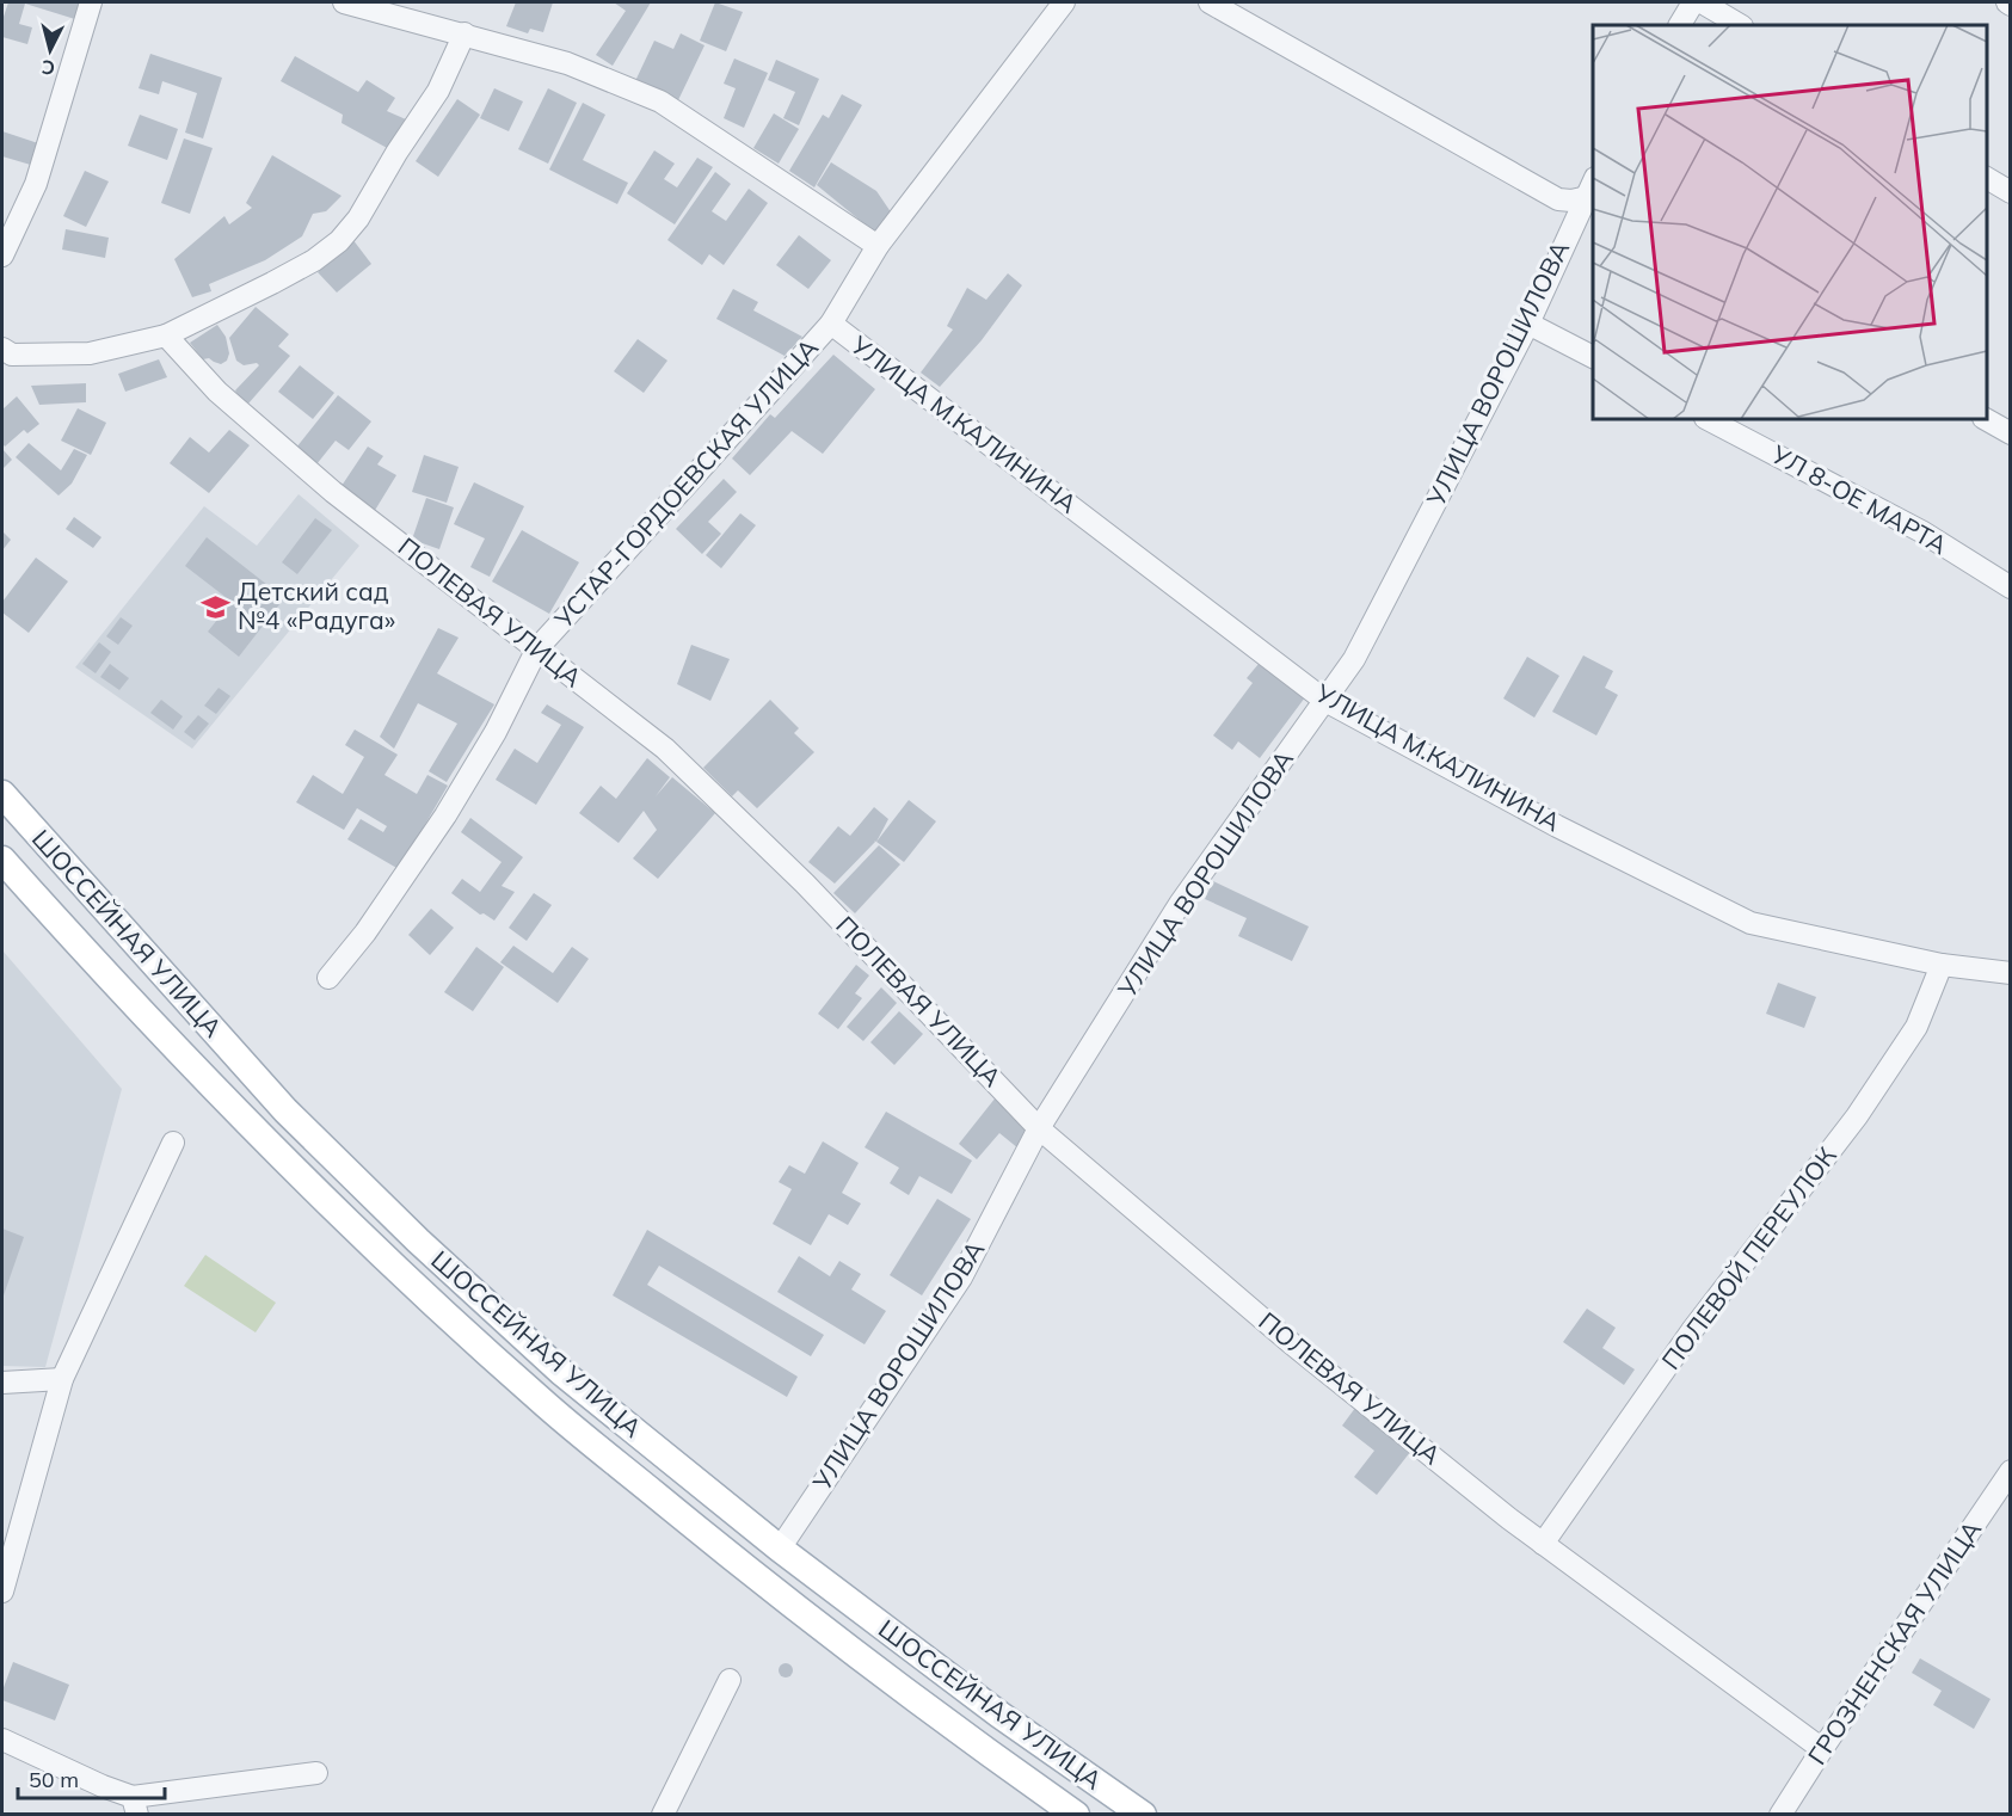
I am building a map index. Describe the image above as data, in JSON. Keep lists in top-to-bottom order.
{
  "streets": {
    "main road": ["ШОССЕЙНАЯ УЛИЦА"],
    "street": [
      "УЛИЦА ВОРОШИЛОВА",
      "УЛИЦА М.КАЛИНИНА",
      "УСТАР-ГОРДОЕВСКАЯ УЛИЦА",
      "УЛ 8-ОЕ МАРТА",
      "ПОЛЕВАЯ УЛИЦА",
      "ПОЛЕВОЙ ПЕРЕУЛОК",
      "ГРОЗНЕНСКАЯ УЛИЦА"
    ]
  },
  "crossings": [
    ["УЛИЦА ВОРОШИЛОВА", "УЛИЦА М.КАЛИНИНА"],
    ["УЛИЦА ВОРОШИЛОВА", "ПОЛЕВАЯ УЛИЦА"],
    ["УЛИЦА ВОРОШИЛОВА", "ШОССЕЙНАЯ УЛИЦА"],
    ["УЛИЦА М.КАЛИНИНА", "УСТАР-ГОРДОЕВСКАЯ УЛИЦА"],
    ["УЛИЦА М.КАЛИНИНА", "ПОЛЕВОЙ ПЕРЕУЛОК"],
    ["УСТАР-ГОРДОЕВСКАЯ УЛИЦА", "ПОЛЕВАЯ УЛИЦА"],
    ["ПОЛЕВАЯ УЛИЦА", "ПОЛЕВОЙ ПЕРЕУЛОК"],
    ["ПОЛЕВАЯ УЛИЦА", "ГРОЗНЕНСКАЯ УЛИЦА"]
  ],
  "places": {
    "school or university": ["Детский сад №4 «Радуга»"]
  },
  "scale_bar": "50 m",
  "north": "bottom"
}
